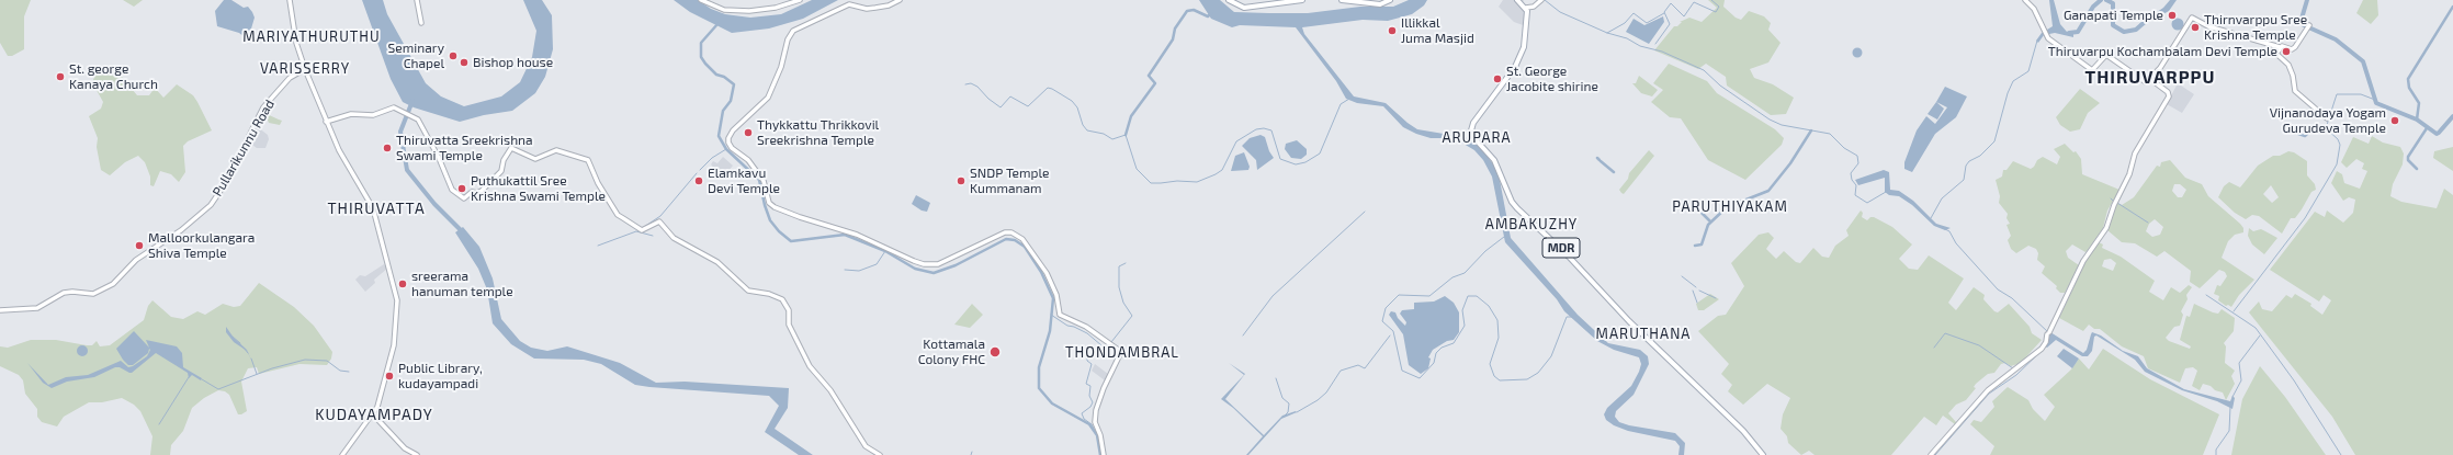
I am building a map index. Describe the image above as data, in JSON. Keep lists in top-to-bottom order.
{
  "streets": {
    "main road": ["Pullarikunnu Road", "MDR"]
  },
  "districts": [
    "MARIYATHURUTHU",
    "VARISSERRY",
    "THIRUVARPPU",
    "ARUPARA",
    "PARUTHIYAKAM",
    "THIRUVATTA",
    "AMBAKUZHY",
    "MARUTHANA",
    "THONDAMBRAL",
    "KUDAYAMPADY"
  ],
  "places": [
    "Ganapati Temple",
    "Thirnvarppu Sree Krishna Temple",
    "Illikkal Juma Masjid",
    "Thiruvarpu Kochambalam Devi Temple",
    "Seminary Chapel",
    "Bishop house",
    "St. george Kanaya Church",
    "St. George Jacobite shirine",
    "Vijnanodaya Yogam Gurudeva Temple",
    "Thykkattu Thrikkovil Sreekrishna Temple",
    "Thiruvatta Sreekrishna Swami Temple",
    "Elamkavu Devi Temple",
    "SNDP Temple Kummanam",
    "Puthukattil Sree Krishna Swami Temple",
    "Malloorkulangara Shiva Temple",
    "sreerama hanuman temple",
    "Kottamala Colony FHC",
    "Public Library, kudayampadi"
  ]
}
